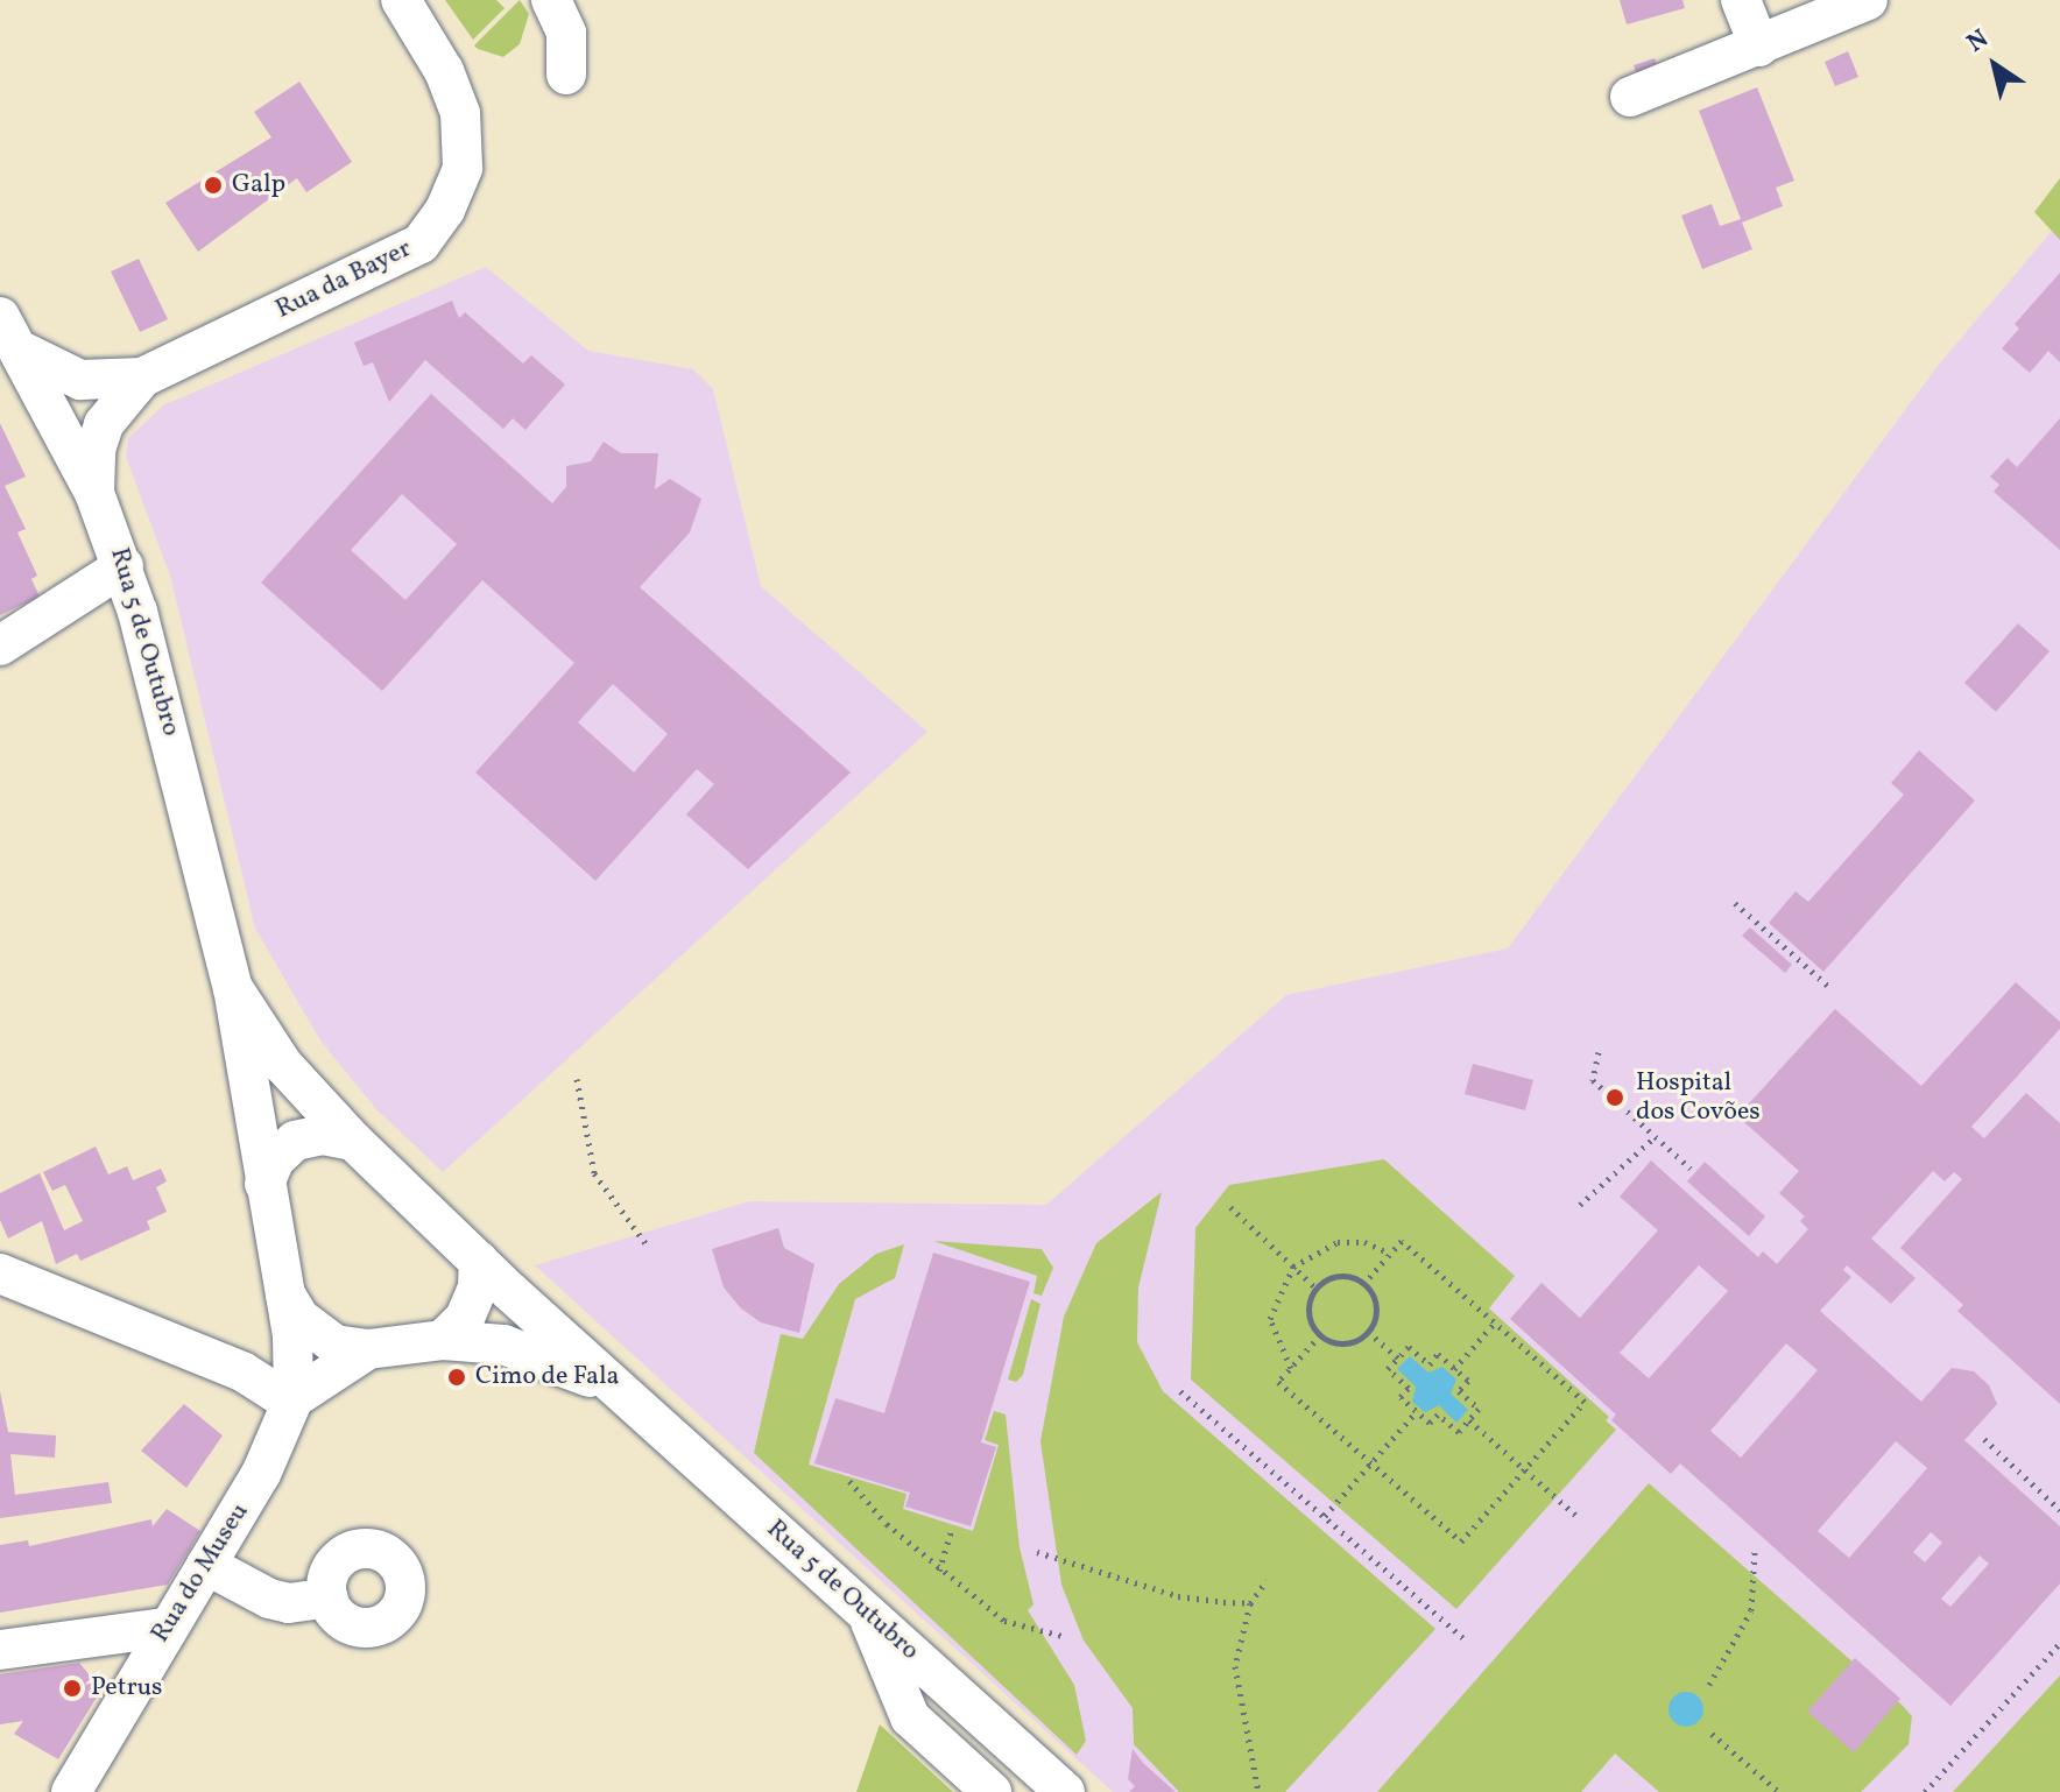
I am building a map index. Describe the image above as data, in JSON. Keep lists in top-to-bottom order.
{
  "streets": {
    "street": ["Rua da Bayer", "Rua 5 de Outubro", "Rua do Museu"]
  },
  "crossings": [
    ["Rua da Bayer", "Rua 5 de Outubro"]
  ],
  "places": [
    "Galp",
    "Hospital dos Covões",
    "Cimo de Fala",
    "Petrus"
  ],
  "north": "top left"
}
